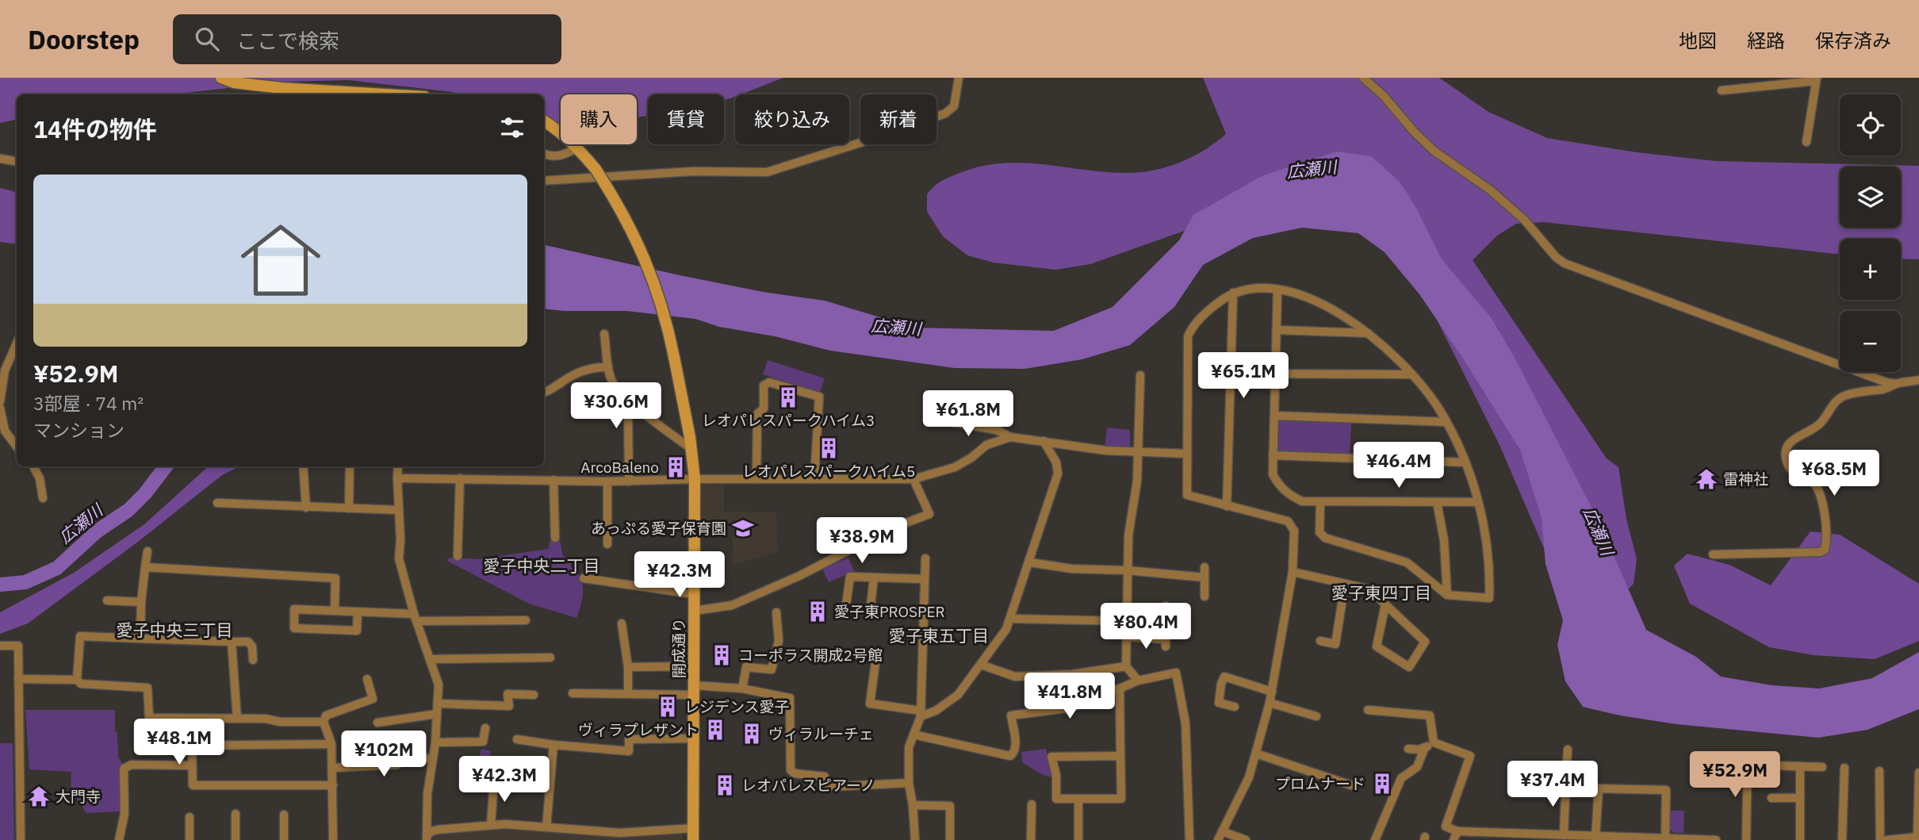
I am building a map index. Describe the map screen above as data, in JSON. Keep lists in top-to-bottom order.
{
  "streets": {
    "street": ["開成通り"]
  },
  "districts": [
    "愛子中央二丁目",
    "愛子東四丁目",
    "愛子中央三丁目",
    "愛子東五丁目"
  ],
  "water": ["広瀬川"],
  "places": {
    "building": [
      "レオパレスパークハイム3",
      "レオパレスパークハイム5",
      "ArcoBaleno",
      "愛子東PROSPER",
      "コーポラス開成2号館",
      "レジデンス愛子",
      "ヴィラプレザント",
      "ヴィラルーチェ",
      "プロムナード",
      "レオパレスピアーノ"
    ],
    "temple": ["雷神社", "大門寺"],
    "school or university": ["あっぷる愛子保育園"]
  },
  "page": {
    "header": "Doorstep",
    "search": "ここで検索",
    "nav": ["地図", "経路", "保存済み"],
    "map_buttons": ["+", "−"],
    "chip": [
      "購入",
      "賃貸",
      "絞り込み",
      "新着"
    ],
    "heading": "14件の物件",
    "list": [
      {
        "name": "¥52.9M",
        "note": "3部屋 · 74 m² · マンション"
      }
    ],
    "price": [
      "¥65.1M",
      "¥30.6M",
      "¥61.8M",
      "¥46.4M",
      "¥68.5M",
      "¥38.9M",
      "¥42.3M",
      "¥80.4M",
      "¥41.8M",
      "¥48.1M",
      "¥102M",
      "¥52.9M",
      "¥42.3M",
      "¥37.4M"
    ]
  }
}
